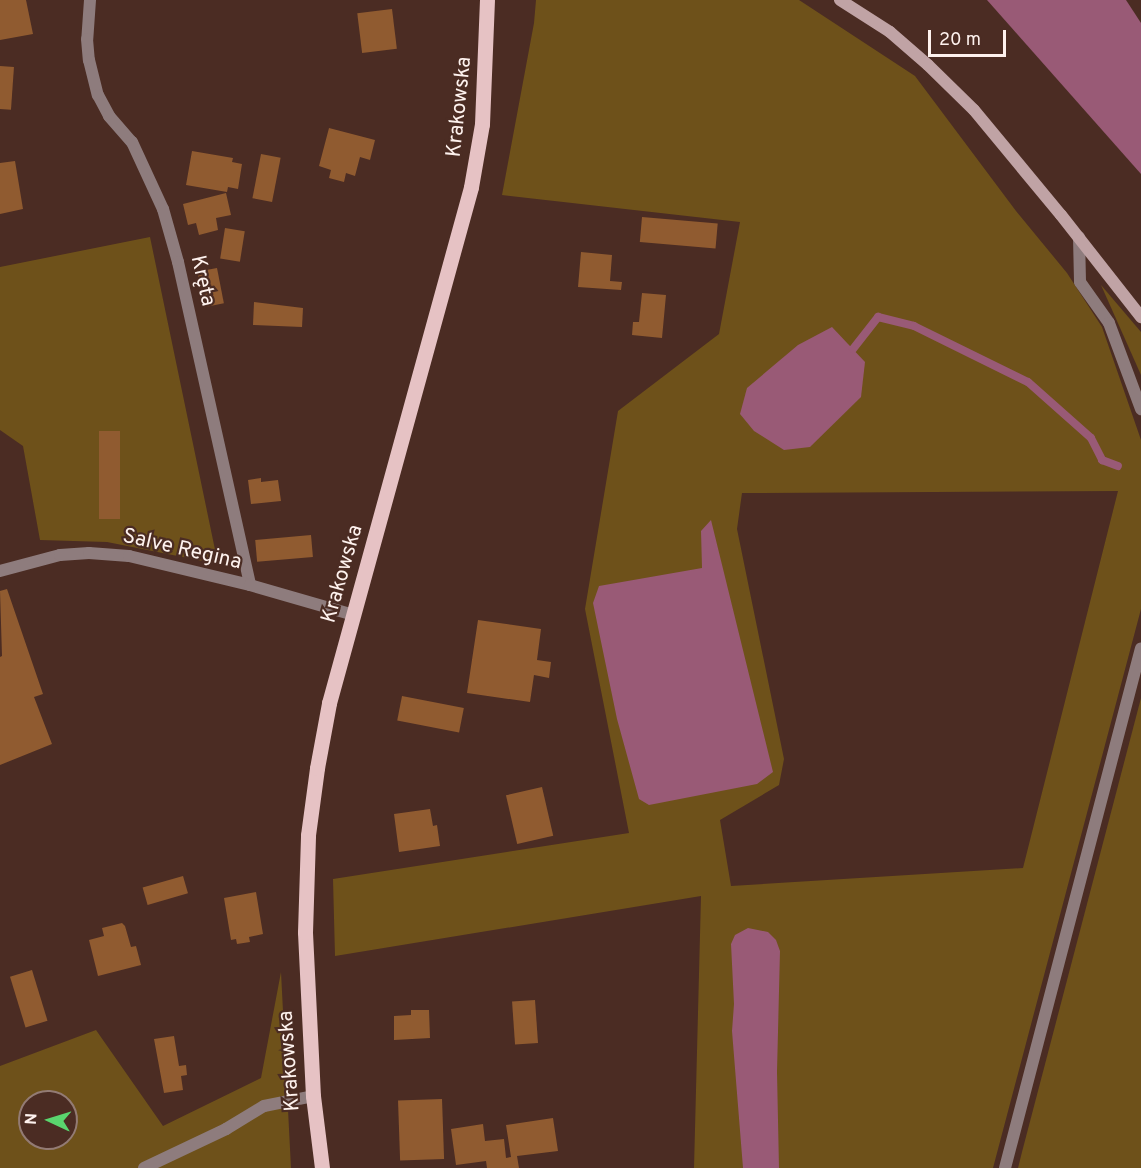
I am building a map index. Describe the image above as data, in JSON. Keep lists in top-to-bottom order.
{
  "streets": {
    "main road": ["Krakowska"],
    "street": ["Kręta", "Salve Regina"]
  },
  "crossings": [
    ["Krakowska", "Salve Regina"],
    ["Kręta", "Salve Regina"]
  ],
  "scale_bar": "20 m",
  "north": "left"
}
